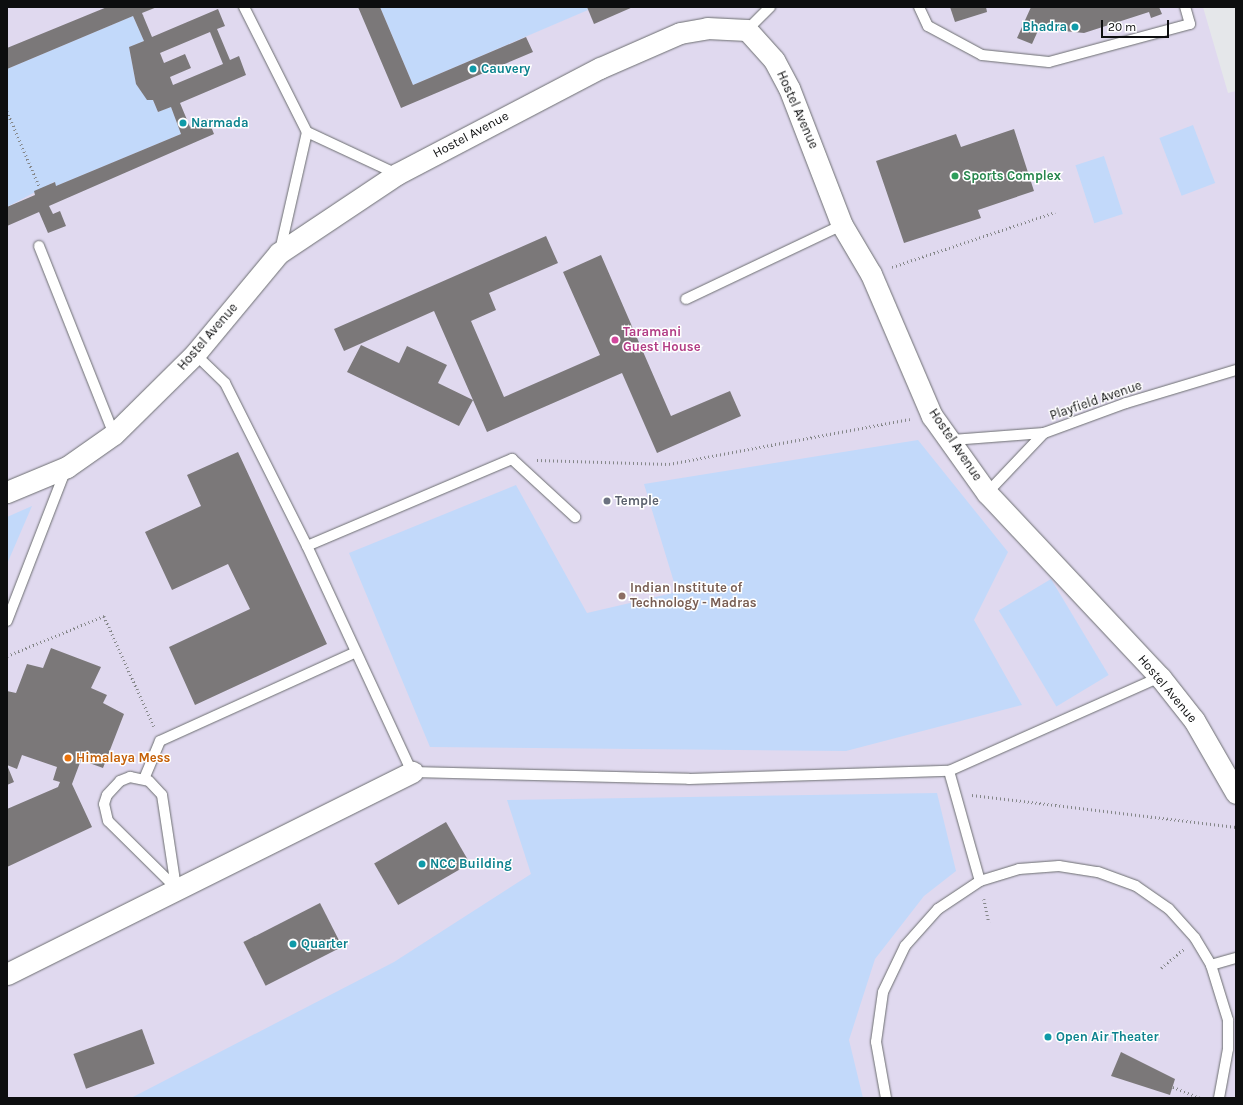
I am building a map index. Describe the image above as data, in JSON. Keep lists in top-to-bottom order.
{
  "streets": {
    "street": ["Hostel Avenue"],
    "lane": ["Playfield Avenue"]
  },
  "crossings": [
    ["Hostel Avenue", "Playfield Avenue"]
  ],
  "places": [
    "Bhadra",
    "Cauvery",
    "Narmada",
    "Sports Complex",
    "Taramani Guest House",
    "Temple",
    "Indian Institute of Technology - Madras",
    "Himalaya Mess",
    "NCC Building",
    "Quarter",
    "Open Air Theater"
  ],
  "scale_bar": "20 m"
}
